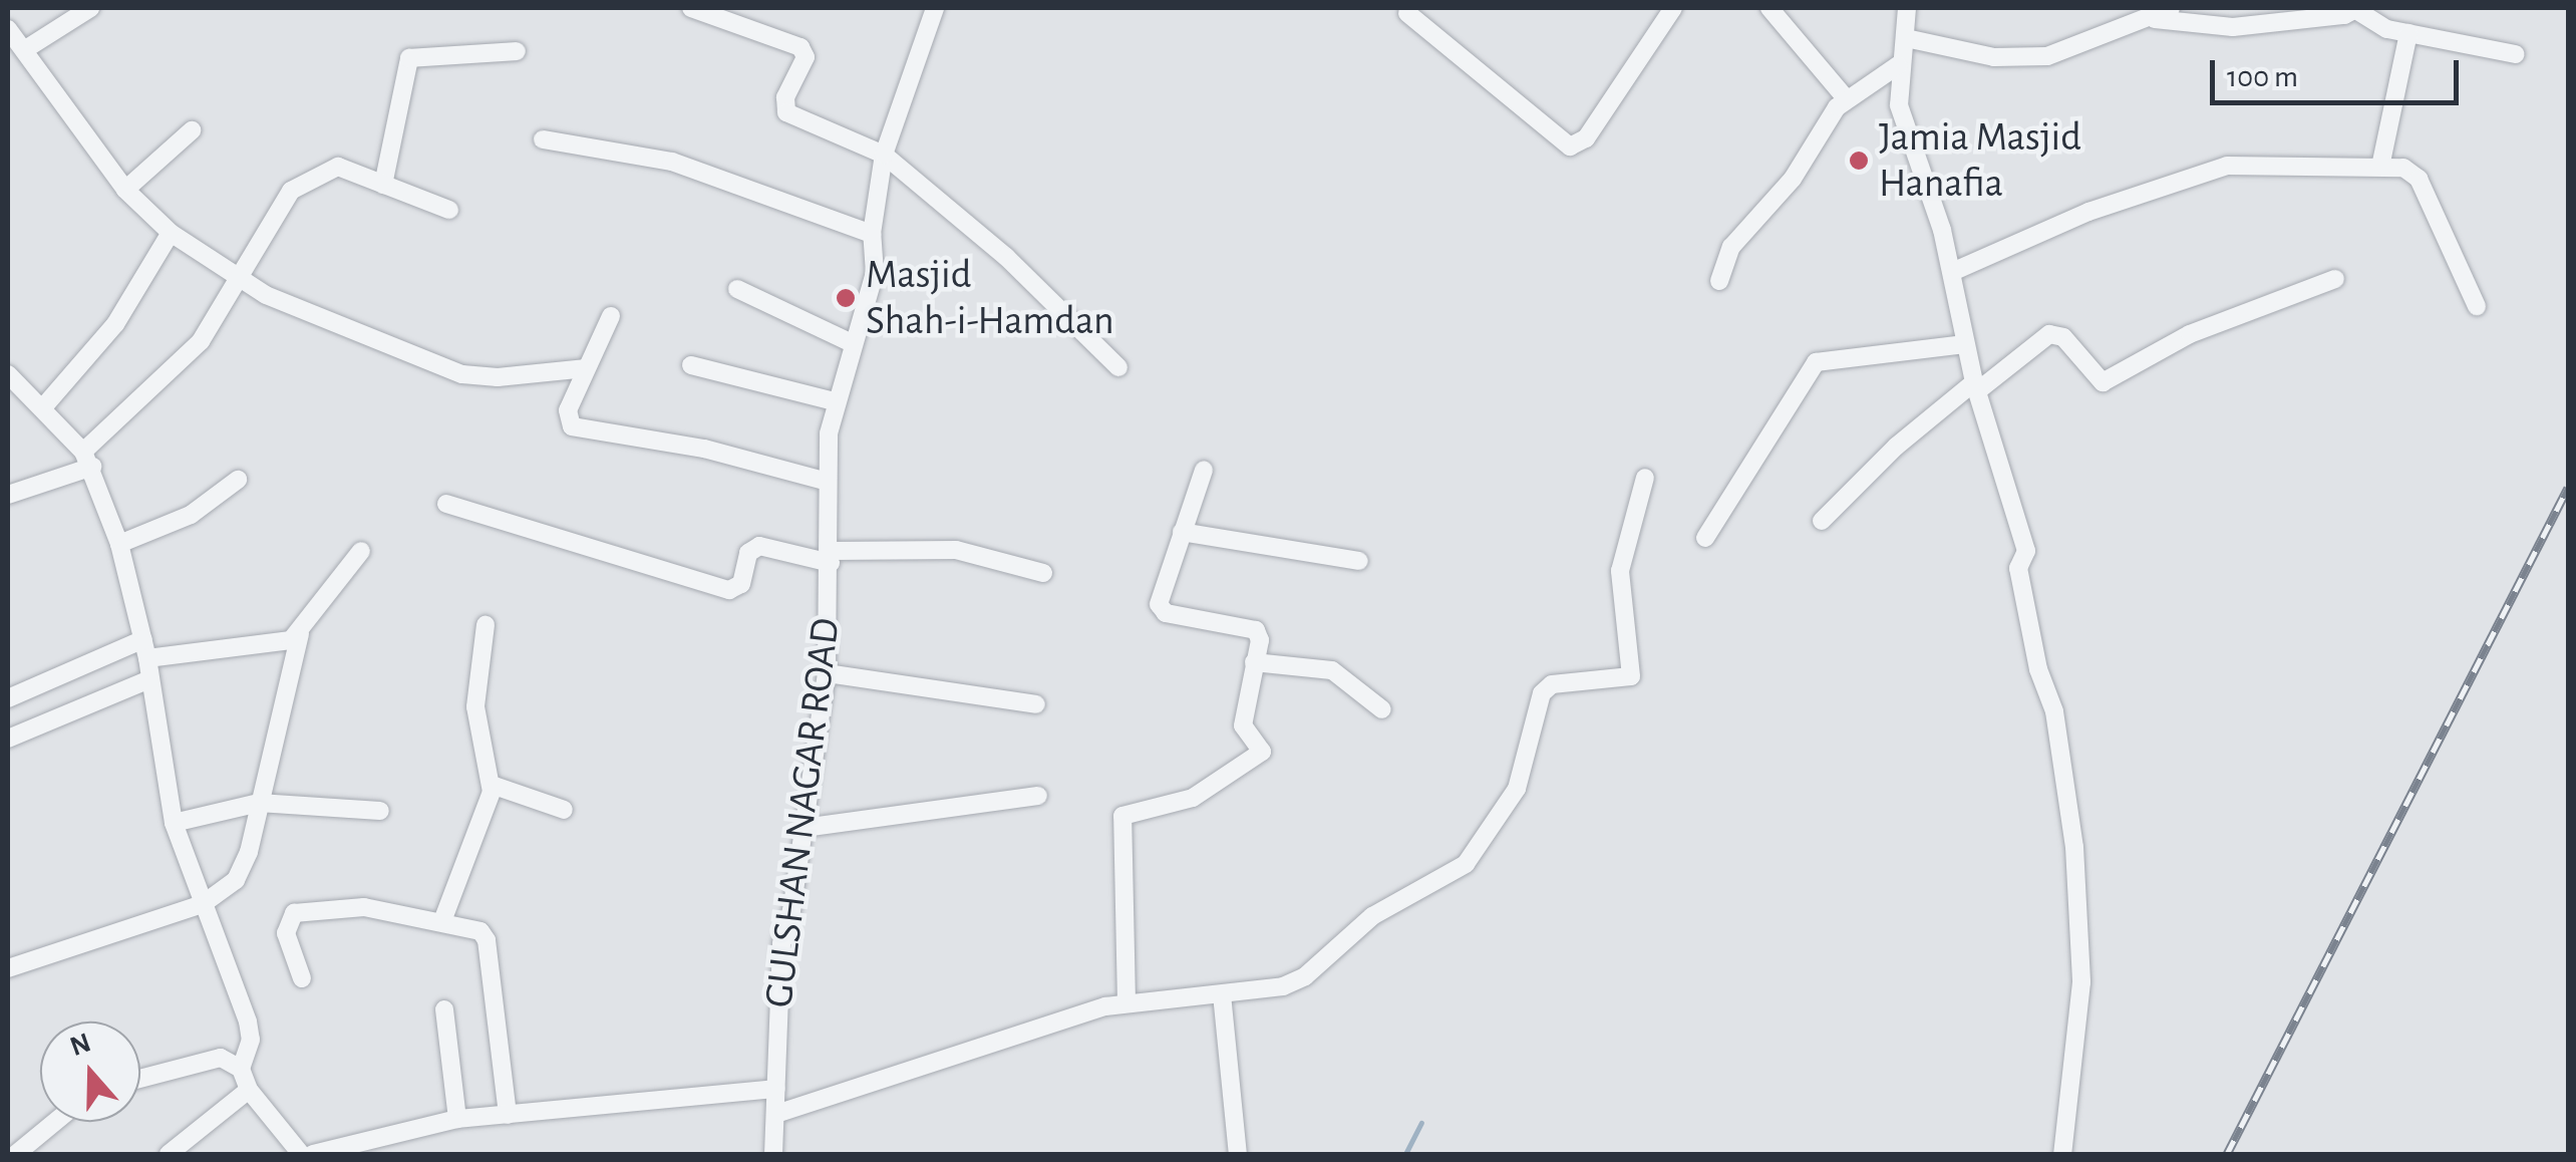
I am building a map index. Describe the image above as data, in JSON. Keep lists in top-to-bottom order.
{
  "streets": {
    "street": ["GULSHAN NAGAR ROAD"]
  },
  "places": ["Jamia Masjid Hanafia", "Masjid Shah-i-Hamdan"],
  "scale_bar": "100 m",
  "north": "top"
}
